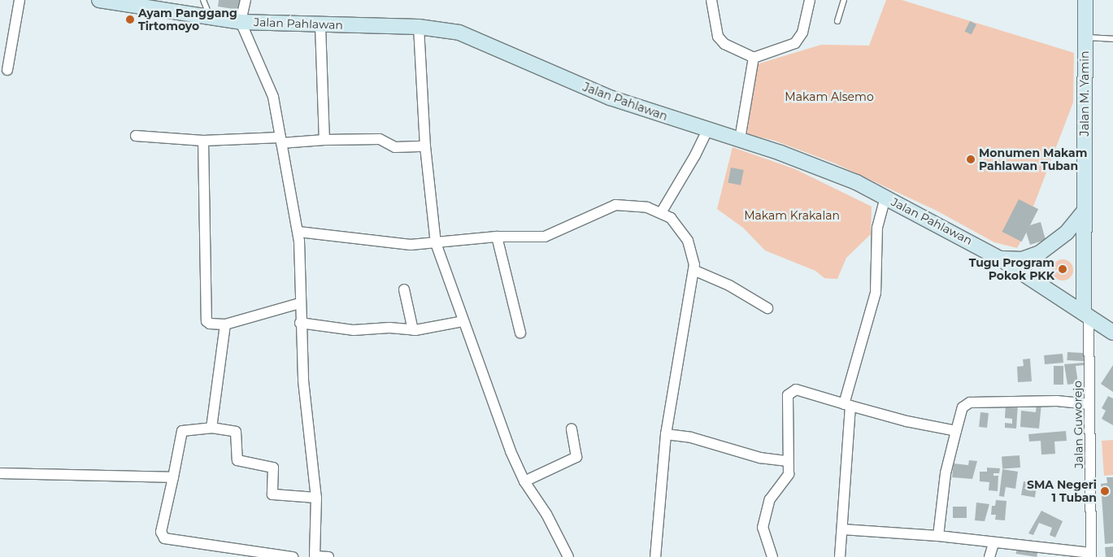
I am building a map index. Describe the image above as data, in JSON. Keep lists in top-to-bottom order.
{
  "streets": {
    "main road": ["Jalan Pahlawan", "Jalan M. Yamin"],
    "street": ["Jalan Guworejo"]
  },
  "crossings": [
    ["Jalan Pahlawan", "Jalan M. Yamin"],
    ["Jalan Pahlawan", "Jalan Guworejo"],
    ["Jalan M. Yamin", "Jalan Guworejo"]
  ],
  "parks": ["Makam Alsemo", "Makam Krakalan"],
  "places": [
    "Ayam Panggang Tirtomoyo",
    "Monumen Makam Pahlawan Tuban",
    "Tugu Program Pokok PKK",
    "SMA Negeri 1 Tuban"
  ]
}
